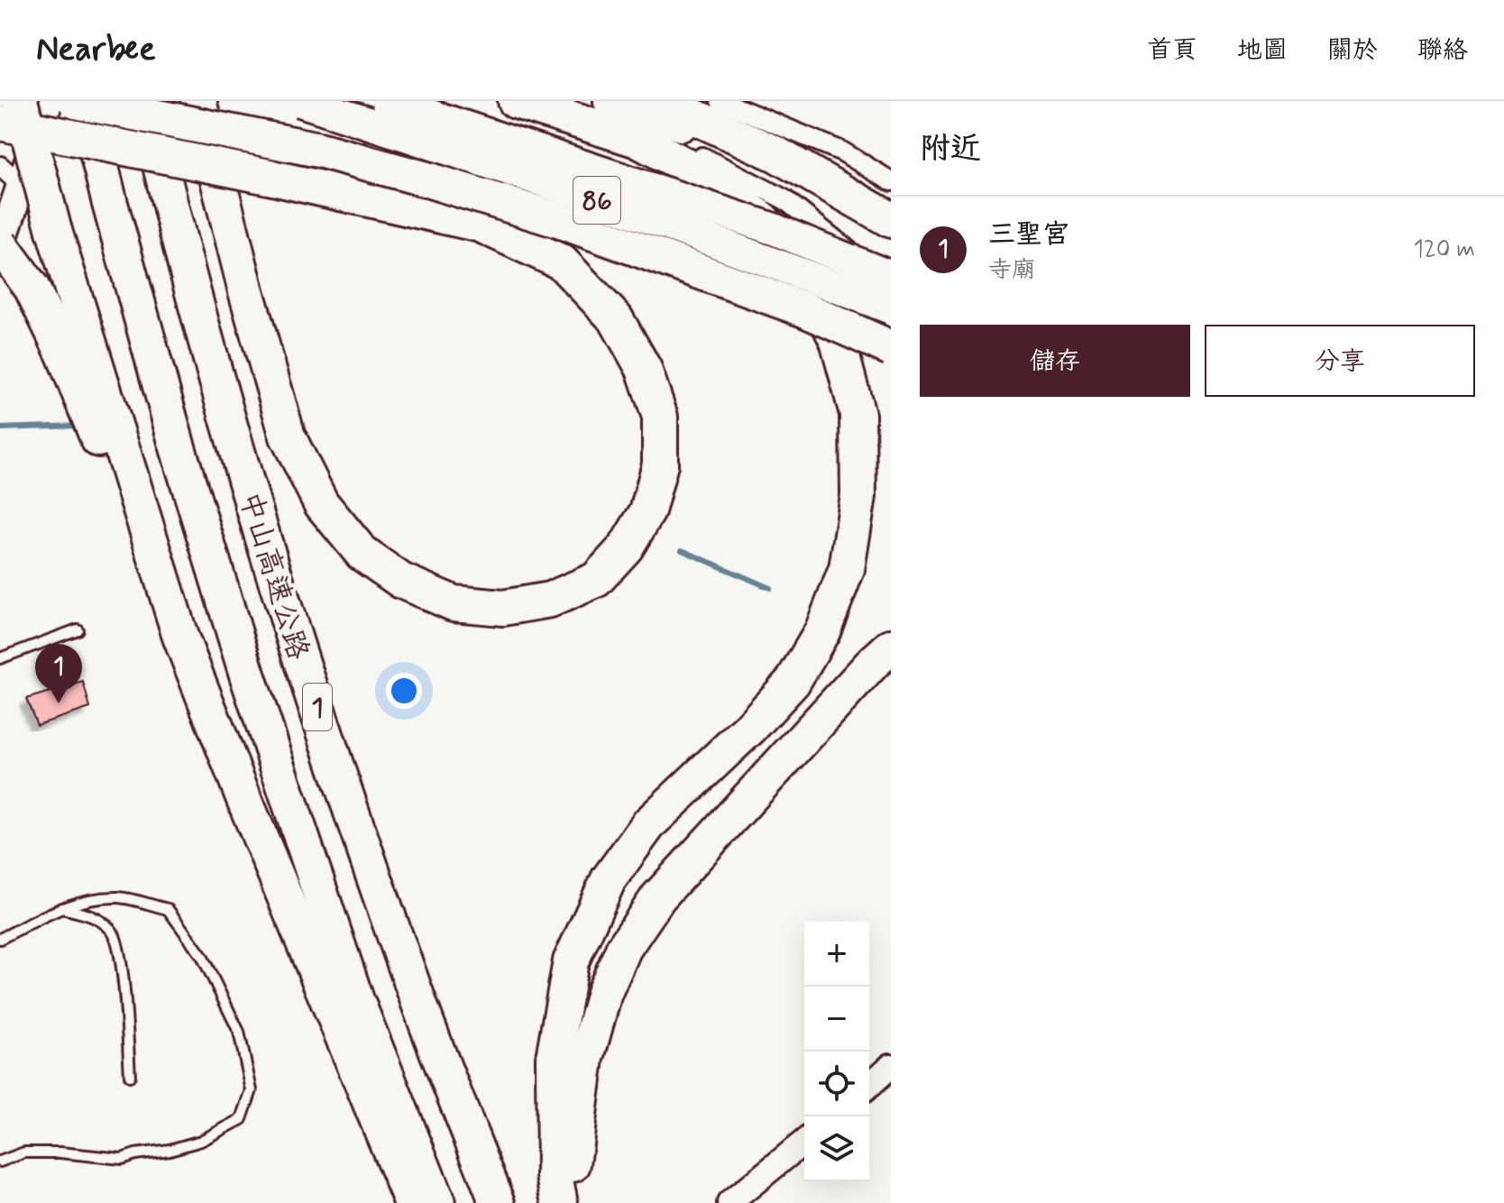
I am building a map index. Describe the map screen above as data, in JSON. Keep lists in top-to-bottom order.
{
  "streets": {
    "highway": ["86", "中山高速公路", "1"]
  },
  "page": {
    "header": "Nearbee",
    "nav": [
      "首頁",
      "地圖",
      "關於",
      "聯絡"
    ],
    "heading": "附近",
    "list": [
      {
        "mark": "1",
        "name": "三聖宮",
        "note": "寺廟",
        "value": "120 m"
      }
    ],
    "buttons": ["儲存", "分享"],
    "pins": "1",
    "map_buttons": ["+", "−"]
  }
}
